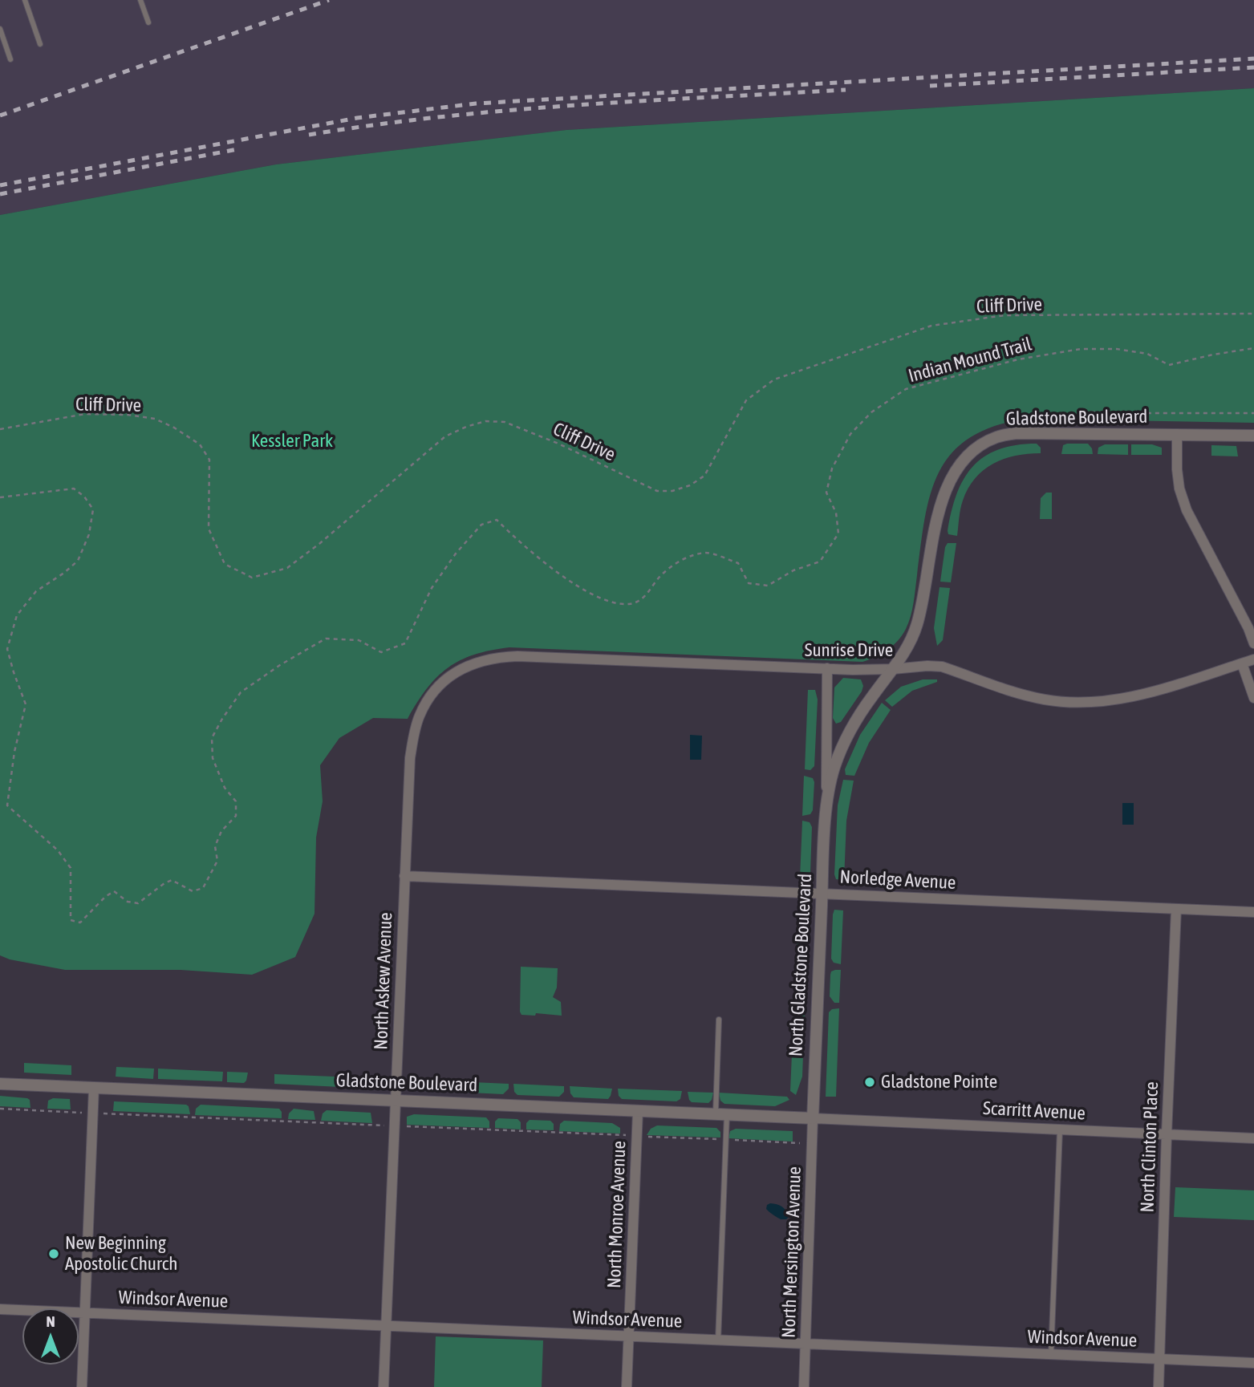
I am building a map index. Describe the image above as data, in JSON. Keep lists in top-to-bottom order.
{
  "streets": {
    "street": [
      "Gladstone Boulevard",
      "Sunrise Drive",
      "Norledge Avenue",
      "North Gladstone Boulevard",
      "North Askew Avenue",
      "Scarritt Avenue",
      "North Clinton Place",
      "North Monroe Avenue",
      "North Mersington Avenue",
      "Windsor Avenue"
    ],
    "path": ["Cliff Drive", "Indian Mound Trail"]
  },
  "crossings": [
    ["Gladstone Boulevard", "Sunrise Drive"],
    ["Gladstone Boulevard", "North Gladstone Boulevard"],
    ["Gladstone Boulevard", "North Askew Avenue"],
    ["Gladstone Boulevard", "Scarritt Avenue"],
    ["Gladstone Boulevard", "North Monroe Avenue"],
    ["Gladstone Boulevard", "North Mersington Avenue"],
    ["Sunrise Drive", "North Gladstone Boulevard"],
    ["Sunrise Drive", "North Askew Avenue"],
    ["Norledge Avenue", "North Gladstone Boulevard"],
    ["Norledge Avenue", "North Askew Avenue"],
    ["Norledge Avenue", "North Clinton Place"],
    ["North Gladstone Boulevard", "Scarritt Avenue"],
    ["North Gladstone Boulevard", "North Mersington Avenue"],
    ["North Askew Avenue", "Windsor Avenue"],
    ["Scarritt Avenue", "North Clinton Place"],
    ["Scarritt Avenue", "North Mersington Avenue"],
    ["North Clinton Place", "Windsor Avenue"],
    ["North Monroe Avenue", "Windsor Avenue"],
    ["North Mersington Avenue", "Windsor Avenue"]
  ],
  "parks": ["Kessler Park"],
  "places": ["Gladstone Pointe", "New Beginning Apostolic Church"],
  "north": "top"
}
